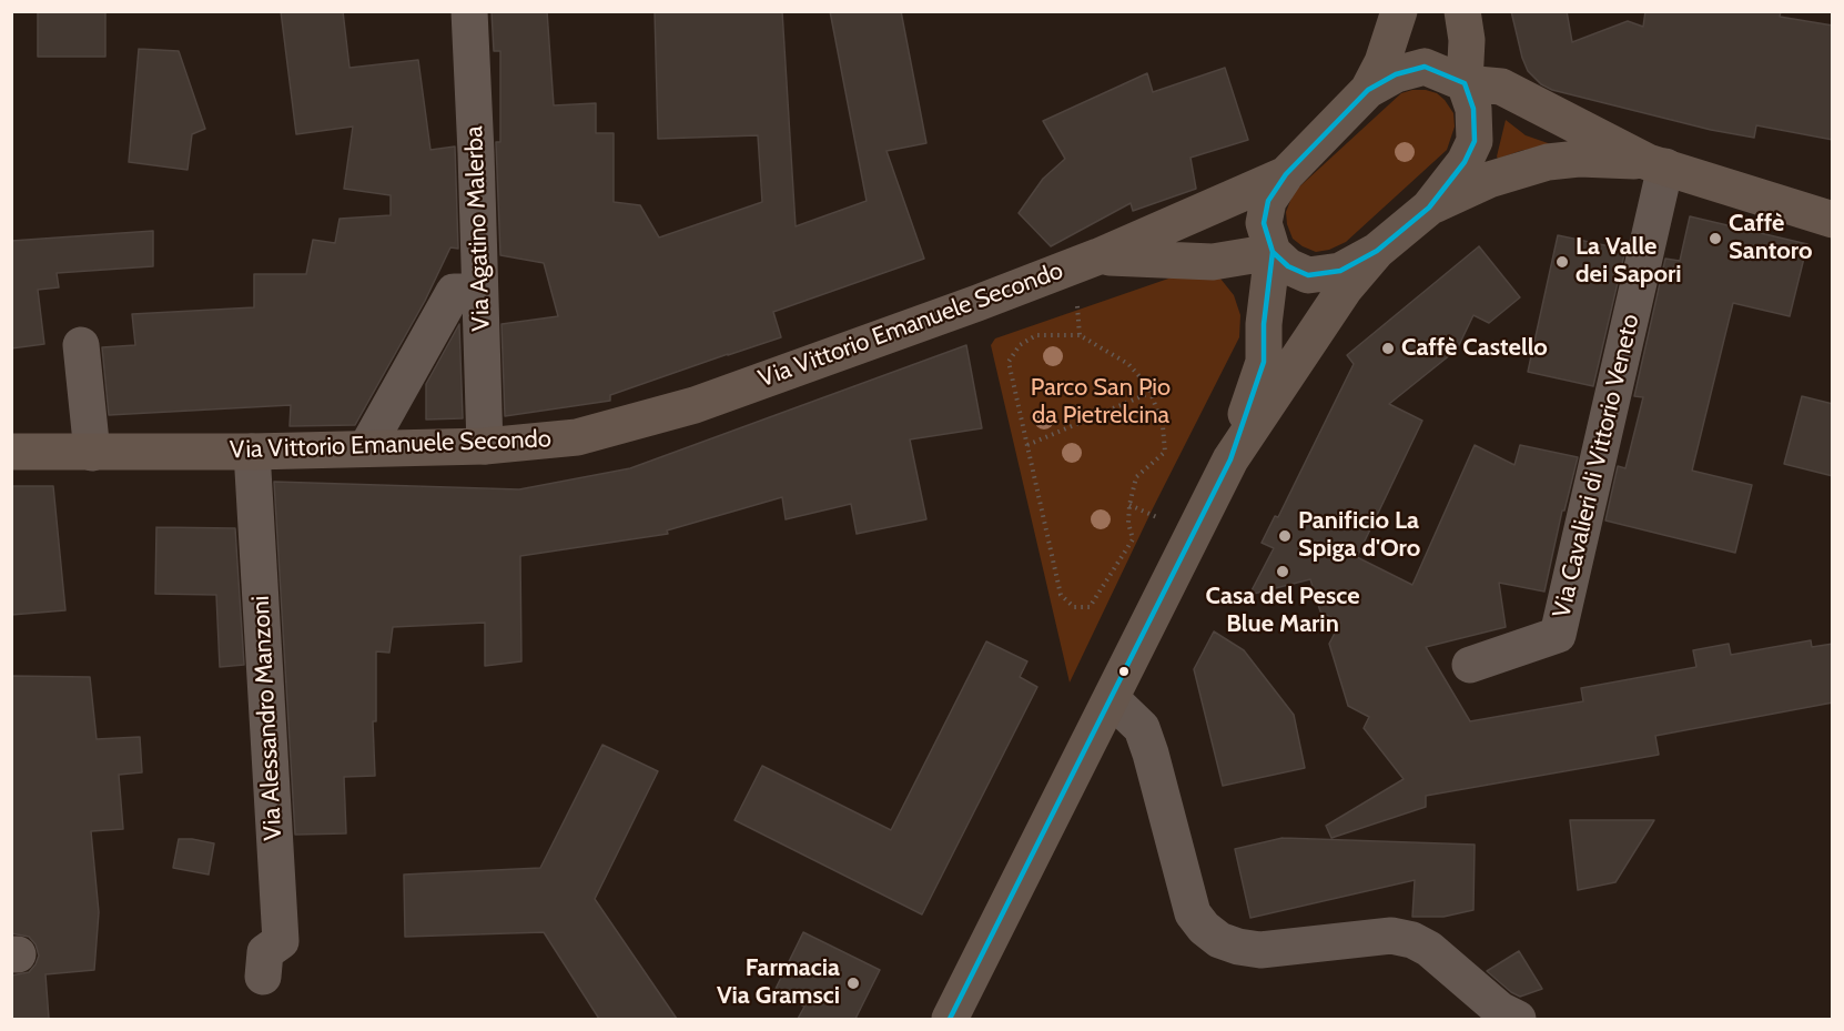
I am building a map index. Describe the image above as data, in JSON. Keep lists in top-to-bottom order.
{
  "streets": {
    "main road": ["Via Vittorio Emanuele Secondo"],
    "street": ["Via Agatino Malerba", "Via Cavalieri di Vittorio Veneto", "Via Alessandro Manzoni"]
  },
  "crossings": [
    ["Via Agatino Malerba", "Via Vittorio Emanuele Secondo"],
    ["Via Vittorio Emanuele Secondo", "Via Alessandro Manzoni"]
  ],
  "parks": ["Parco San Pio da Pietrelcina"],
  "places": [
    "Caffè Santoro",
    "La Valle dei Sapori",
    "Caffè Castello",
    "Panificio La Spiga d'Oro",
    "Casa del Pesce Blue Marin",
    "Farmacia Via Gramsci"
  ]
}
